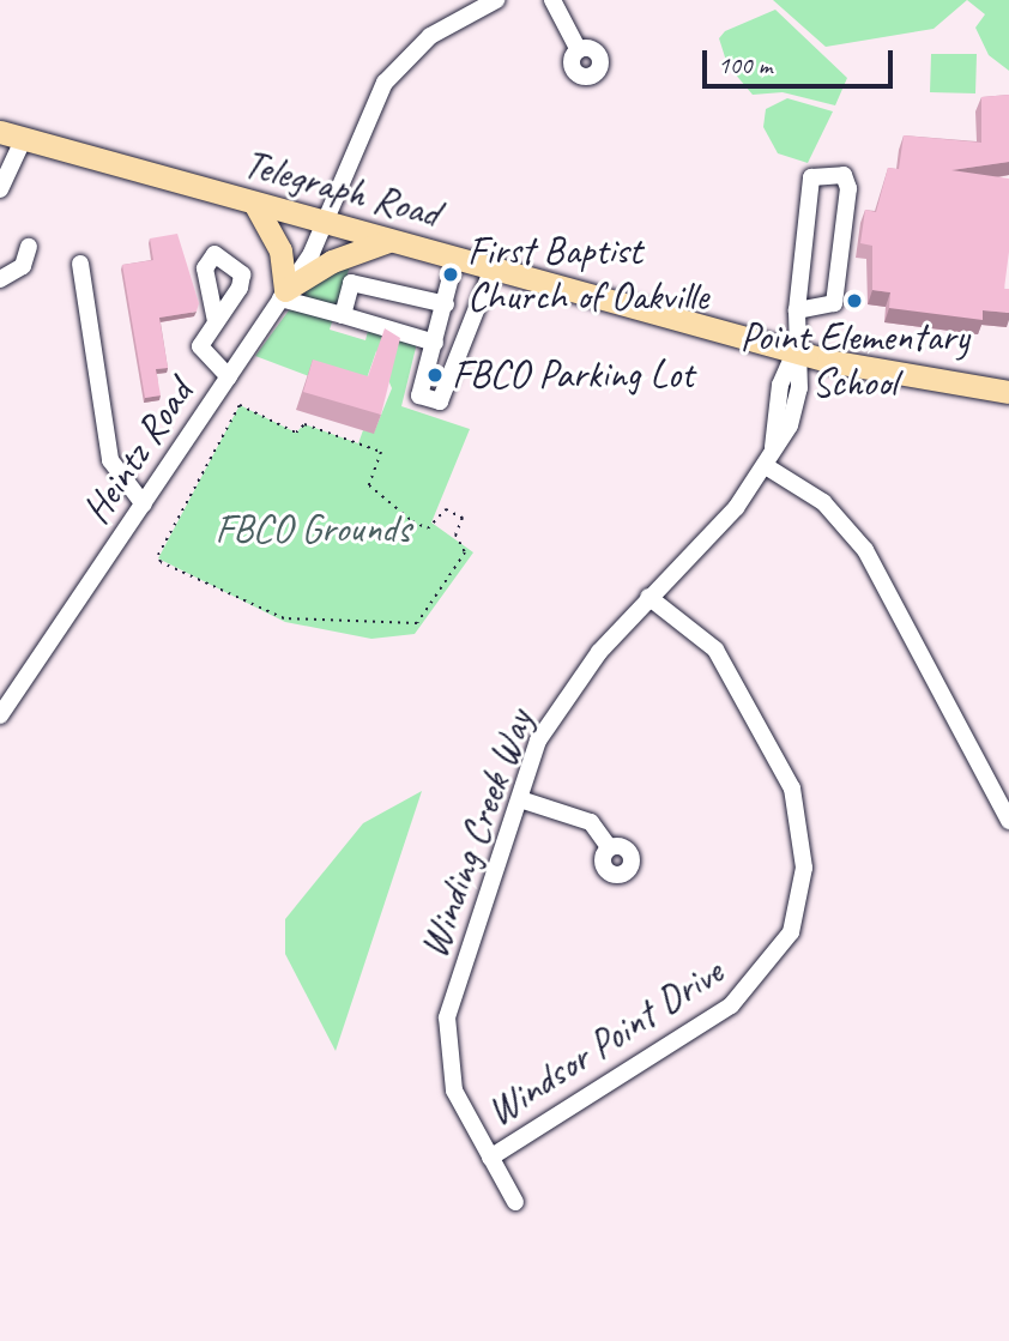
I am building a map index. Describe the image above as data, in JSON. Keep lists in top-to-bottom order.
{
  "streets": {
    "main road": ["Telegraph Road"],
    "street": ["Heintz Road", "Winding Creek Way", "Windsor Point Drive"]
  },
  "crossings": [
    ["Telegraph Road", "Heintz Road"],
    ["Telegraph Road", "Winding Creek Way"],
    ["Winding Creek Way", "Windsor Point Drive"]
  ],
  "parks": ["FBCO Grounds"],
  "places": ["First Baptist Church of Oakville", "Point Elementary School", "FBCO Parking Lot"],
  "scale_bar": "100 m"
}
